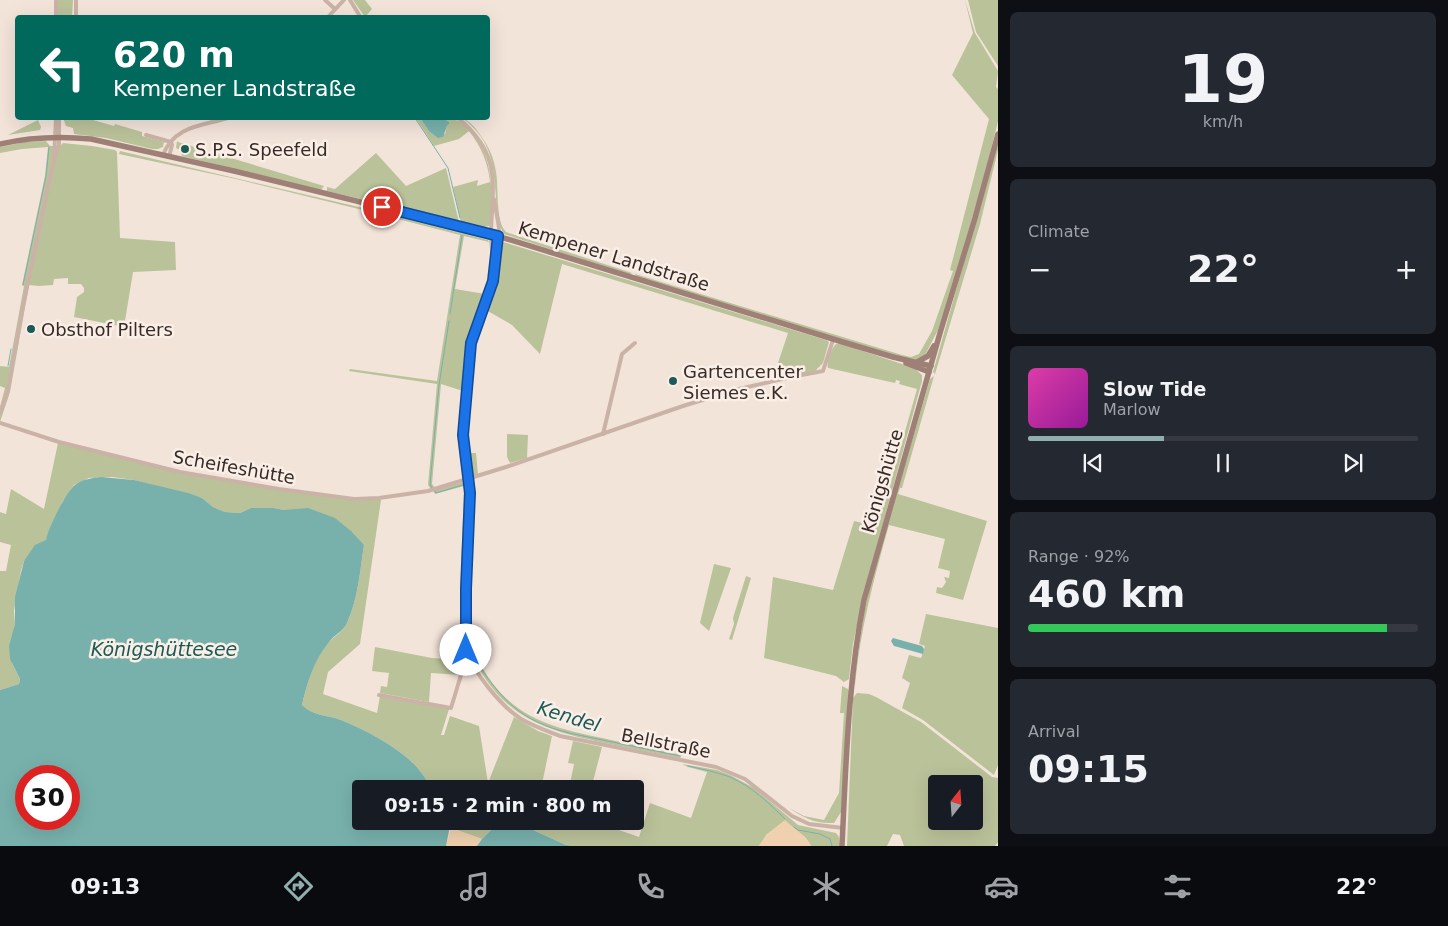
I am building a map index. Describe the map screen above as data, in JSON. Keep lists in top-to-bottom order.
{
  "streets": {
    "street": [
      "Kempener Landstraße",
      "Scheifeshütte",
      "Königshütte",
      "Bellstraße"
    ]
  },
  "crossings": [
    ["Kempener Landstraße", "Königshütte"],
    ["Kempener Landstraße", "Bellstraße"],
    ["Scheifeshütte", "Bellstraße"],
    ["Königshütte", "Bellstraße"]
  ],
  "water": ["Königshüttesee", "Kendel"],
  "places": ["S.P.S. Speefeld", "Obsthof Pilters", "Gartencenter Siemes e.K."],
  "north": "top",
  "page": {
    "tile": [
      ["19", "km/h"],
      "Climate",
      ["Range · 92%", "460 km"],
      ["Arrival", "09:15"]
    ],
    "turn": ["620 m", "Kempener Landstraße"],
    "heat": ["−", "22°", "+"],
    "song": ["Slow Tide", "Marlow"],
    "limit": "30",
    "trip": "09:15 · 2 min · 800 m",
    "tabs": ["09:13", "22°"]
  }
}
